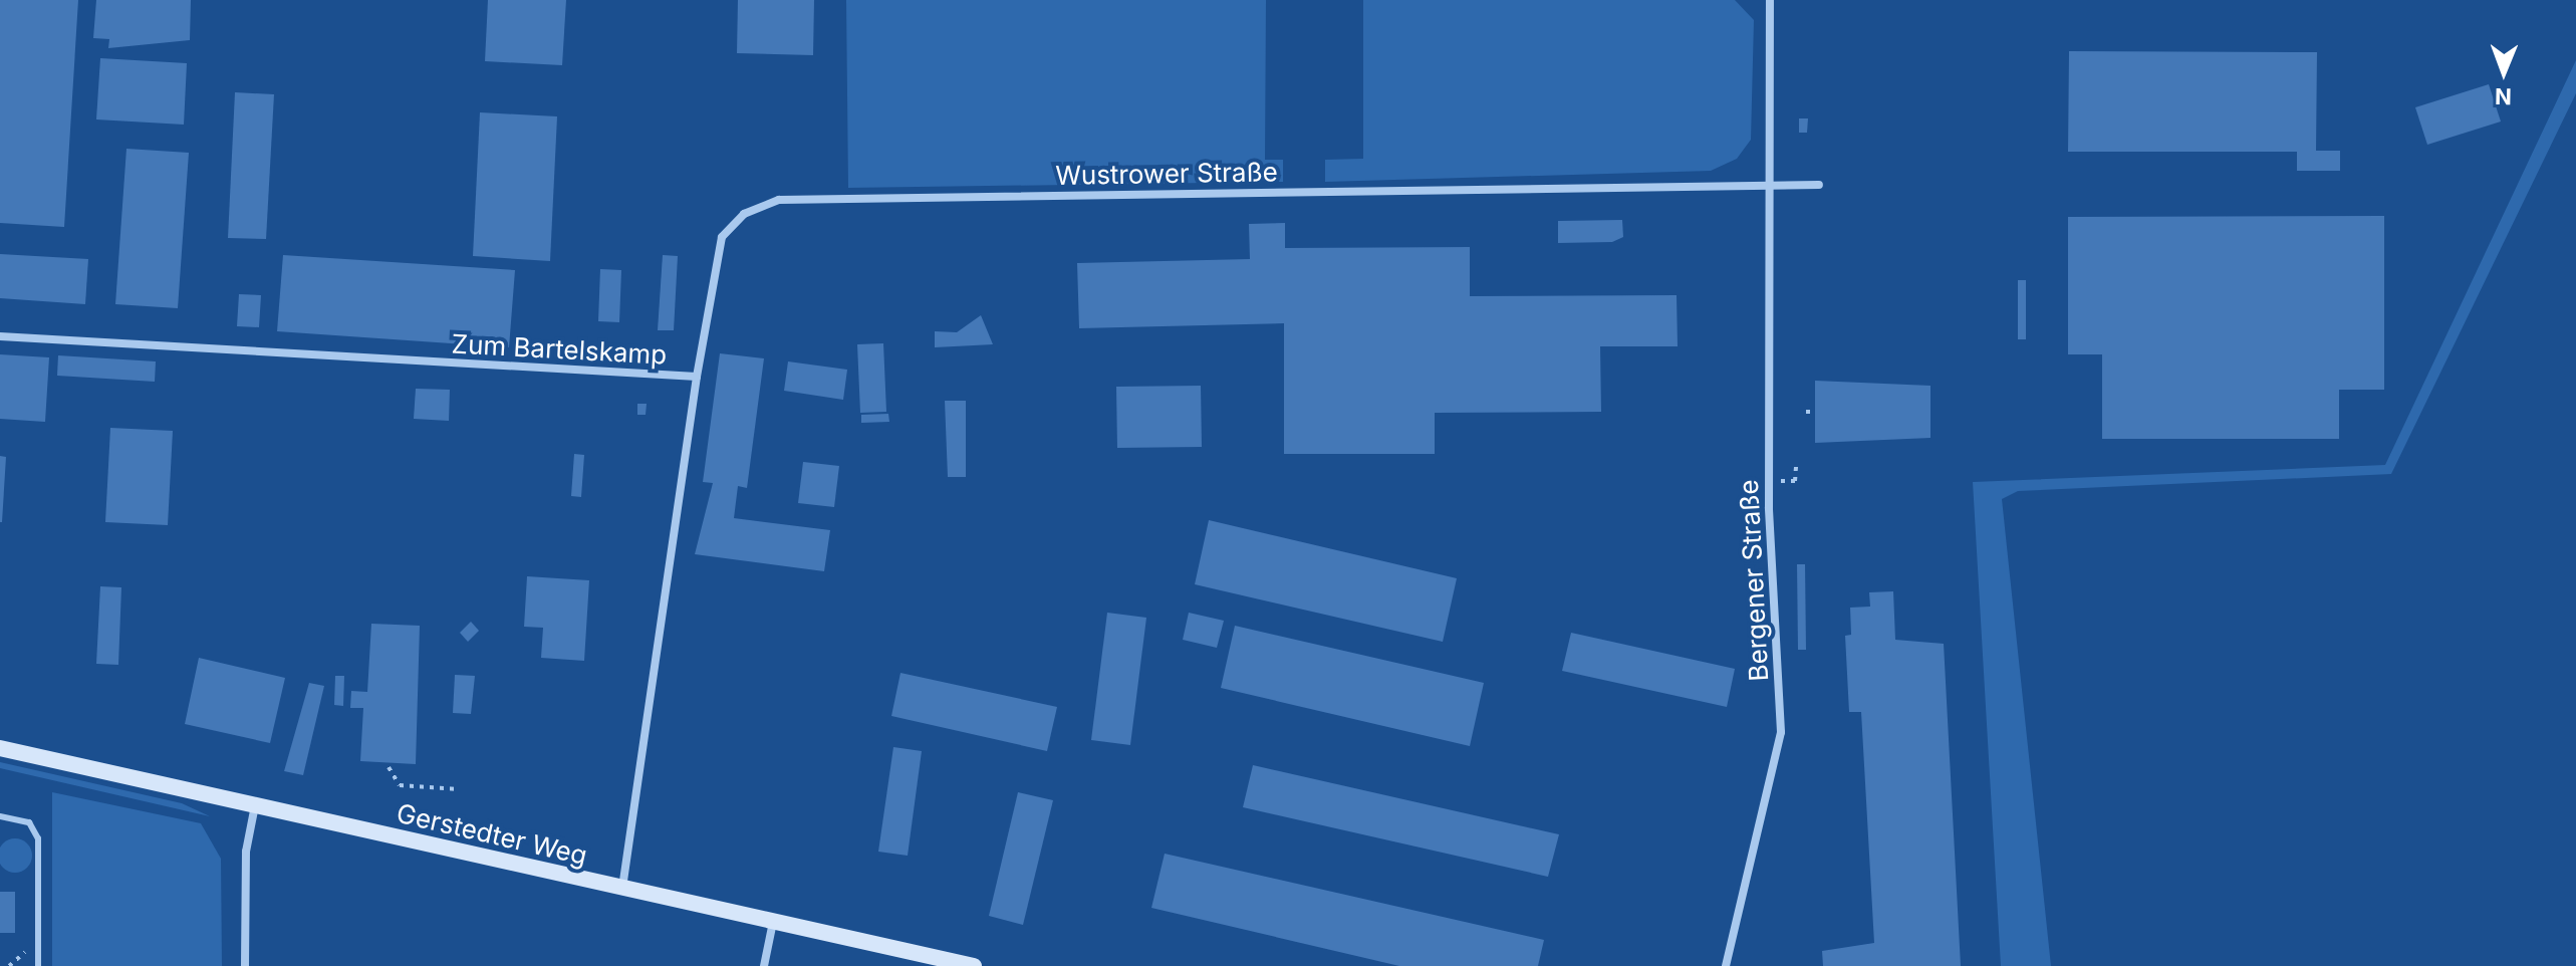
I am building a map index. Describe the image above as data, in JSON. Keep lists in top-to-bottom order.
{
  "streets": {
    "street": [
      "Wustrower Straße",
      "Zum Bartelskamp",
      "Bergener Straße",
      "Gerstedter Weg"
    ]
  },
  "crossings": [
    ["Wustrower Straße", "Zum Bartelskamp"],
    ["Wustrower Straße", "Bergener Straße"],
    ["Zum Bartelskamp", "Gerstedter Weg"]
  ],
  "north": "bottom"
}
